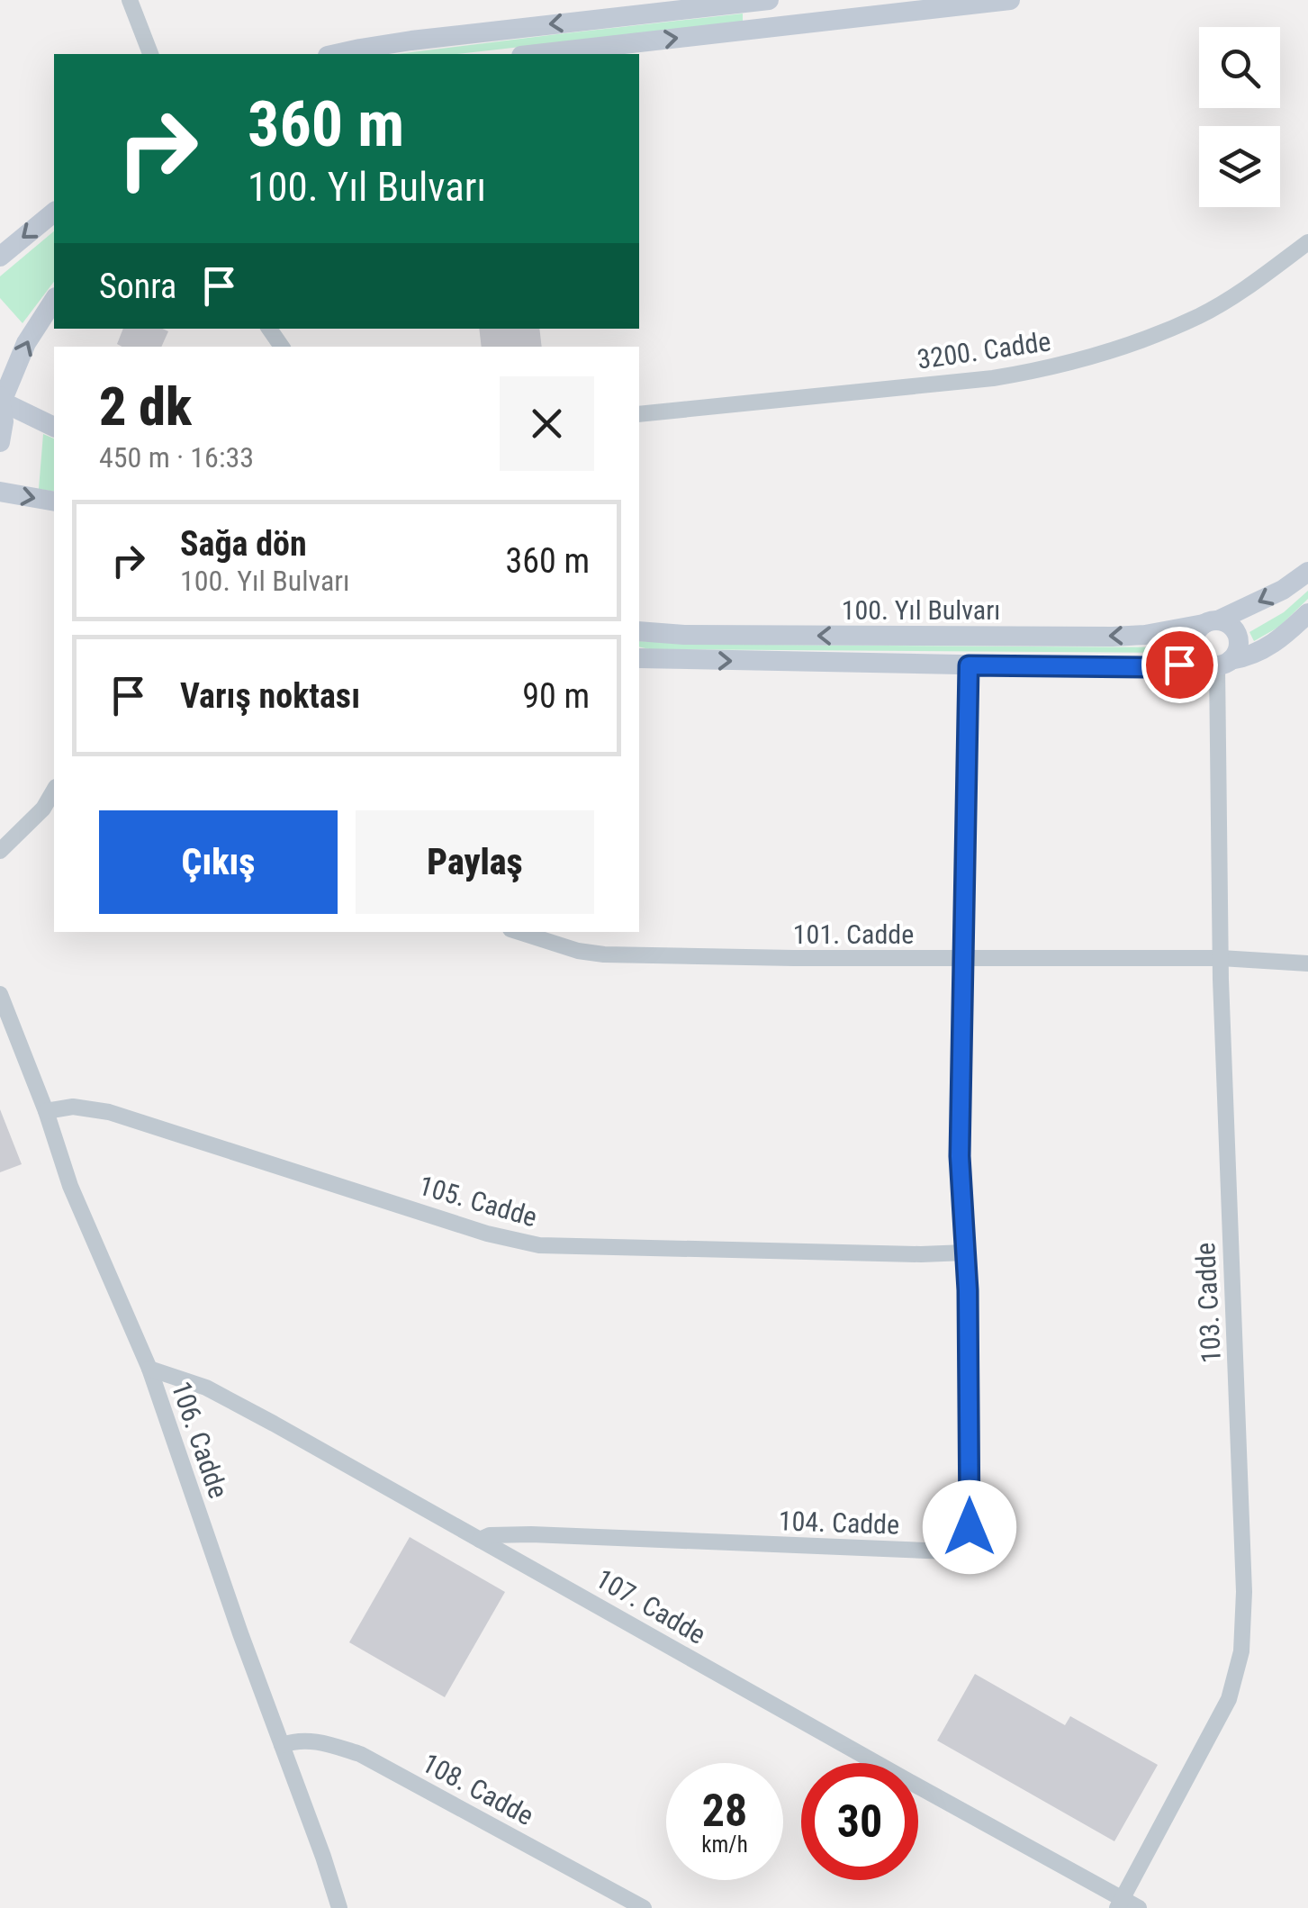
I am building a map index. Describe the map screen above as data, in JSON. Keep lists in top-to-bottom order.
{
  "streets": {
    "main road": ["100. Yıl Bulvarı"],
    "street": [
      "3200. Cadde",
      "101. Cadde",
      "105. Cadde",
      "103. Cadde",
      "106. Cadde",
      "104. Cadde",
      "107. Cadde",
      "108. Cadde"
    ]
  },
  "crossings": [
    ["100. Yıl Bulvarı", "103. Cadde"],
    ["100. Yıl Bulvarı", "104. Cadde"],
    ["101. Cadde", "103. Cadde"],
    ["101. Cadde", "104. Cadde"],
    ["105. Cadde", "106. Cadde"],
    ["105. Cadde", "104. Cadde"],
    ["103. Cadde", "107. Cadde"],
    ["106. Cadde", "107. Cadde"],
    ["106. Cadde", "108. Cadde"],
    ["104. Cadde", "107. Cadde"]
  ],
  "page": {
    "turn": ["360 m", "100. Yıl Bulvarı"],
    "then": "Sonra",
    "heading": ["2 dk", "450 m · 16:33"],
    "list": [
      {
        "name": "Sağa dön",
        "note": "100. Yıl Bulvarı",
        "value": "360 m"
      },
      {
        "name": "Varış noktası",
        "value": "90 m"
      }
    ],
    "buttons": ["Çıkış", "Paylaş"],
    "speed": "28 km/h",
    "limit": "30"
  }
}
